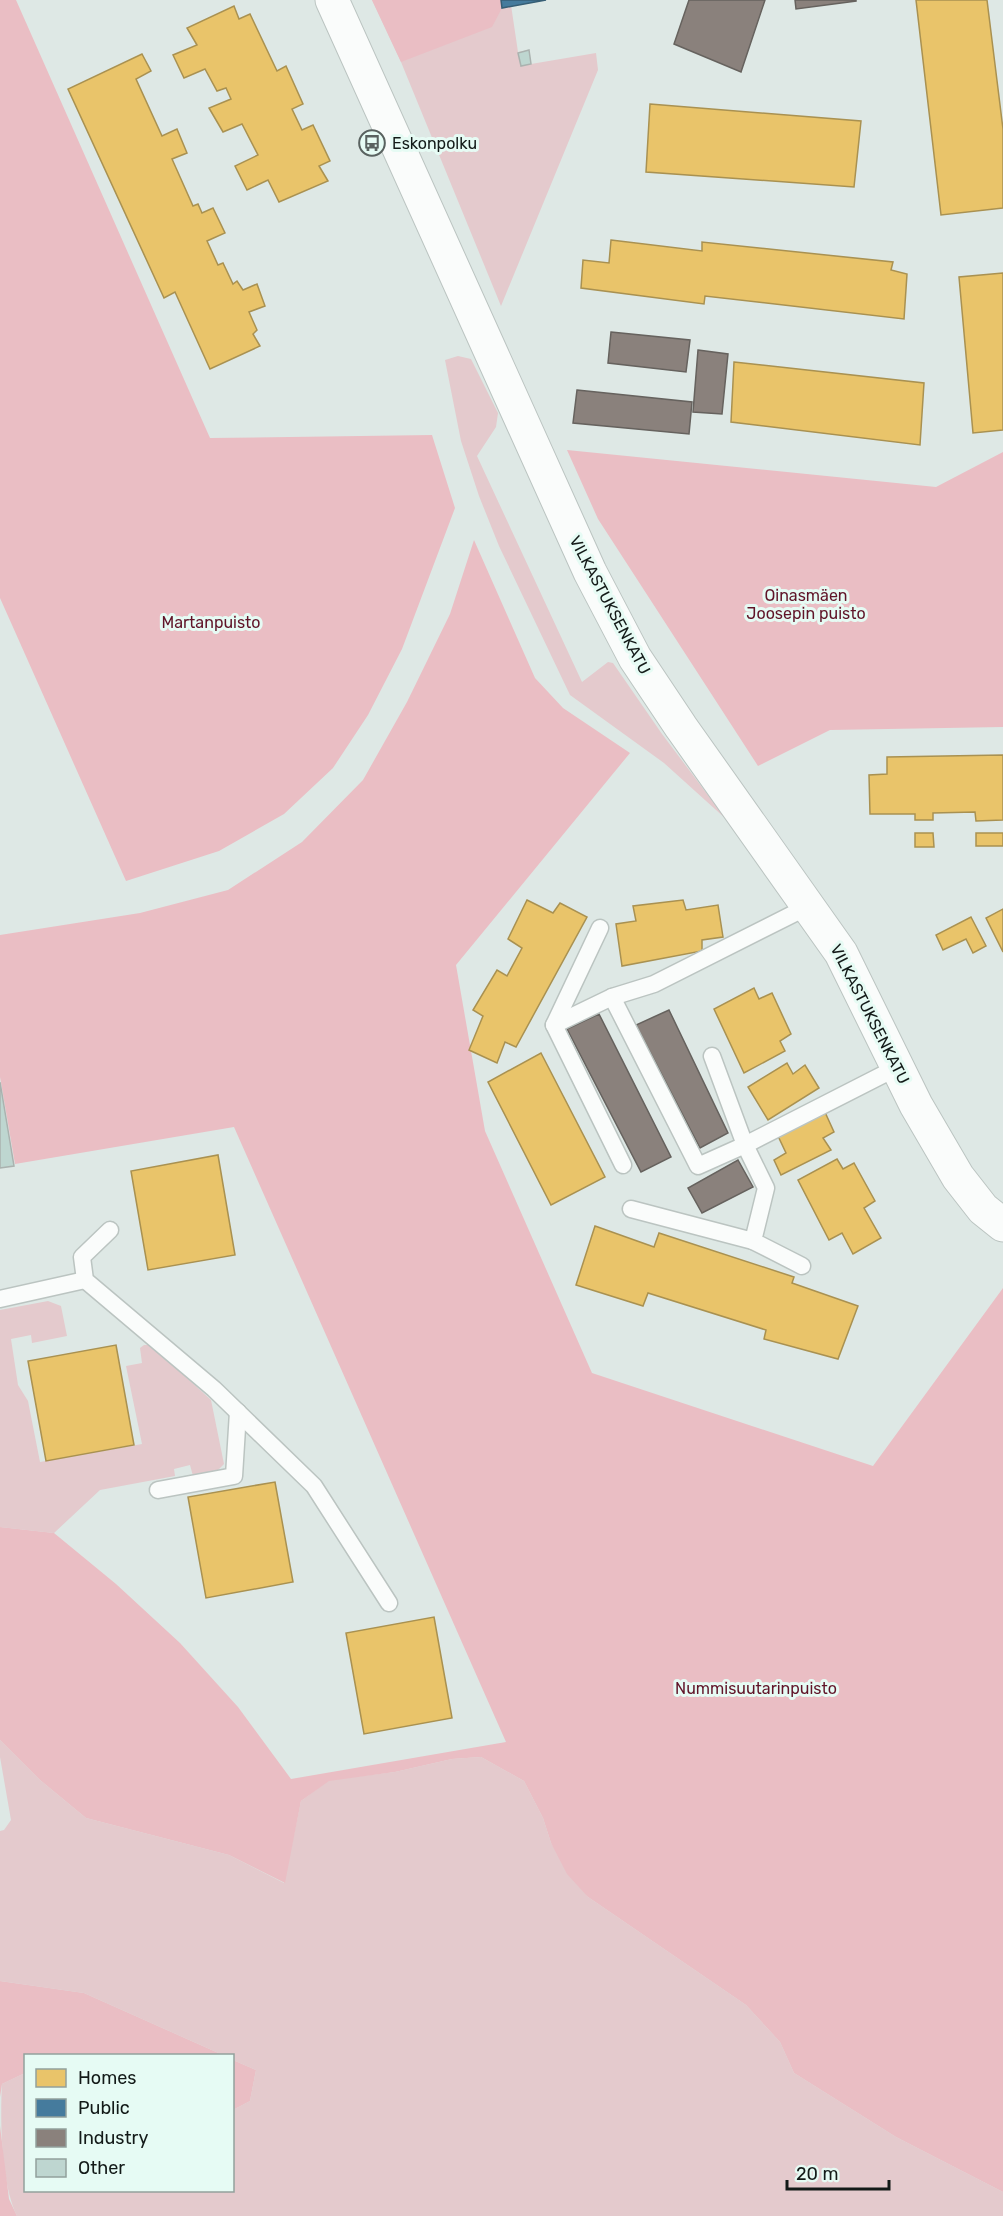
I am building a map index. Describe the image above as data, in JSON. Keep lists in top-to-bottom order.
{
  "streets": {
    "street": ["VILKASTUKSENKATU"]
  },
  "parks": ["Oinasmäen Joosepin puisto", "Martanpuisto", "Nummisuutarinpuisto"],
  "places": {
    "bus stop": ["Eskonpolku"]
  },
  "legend": [
    "Homes",
    "Public",
    "Industry",
    "Other"
  ],
  "scale_bar": "20 m"
}
